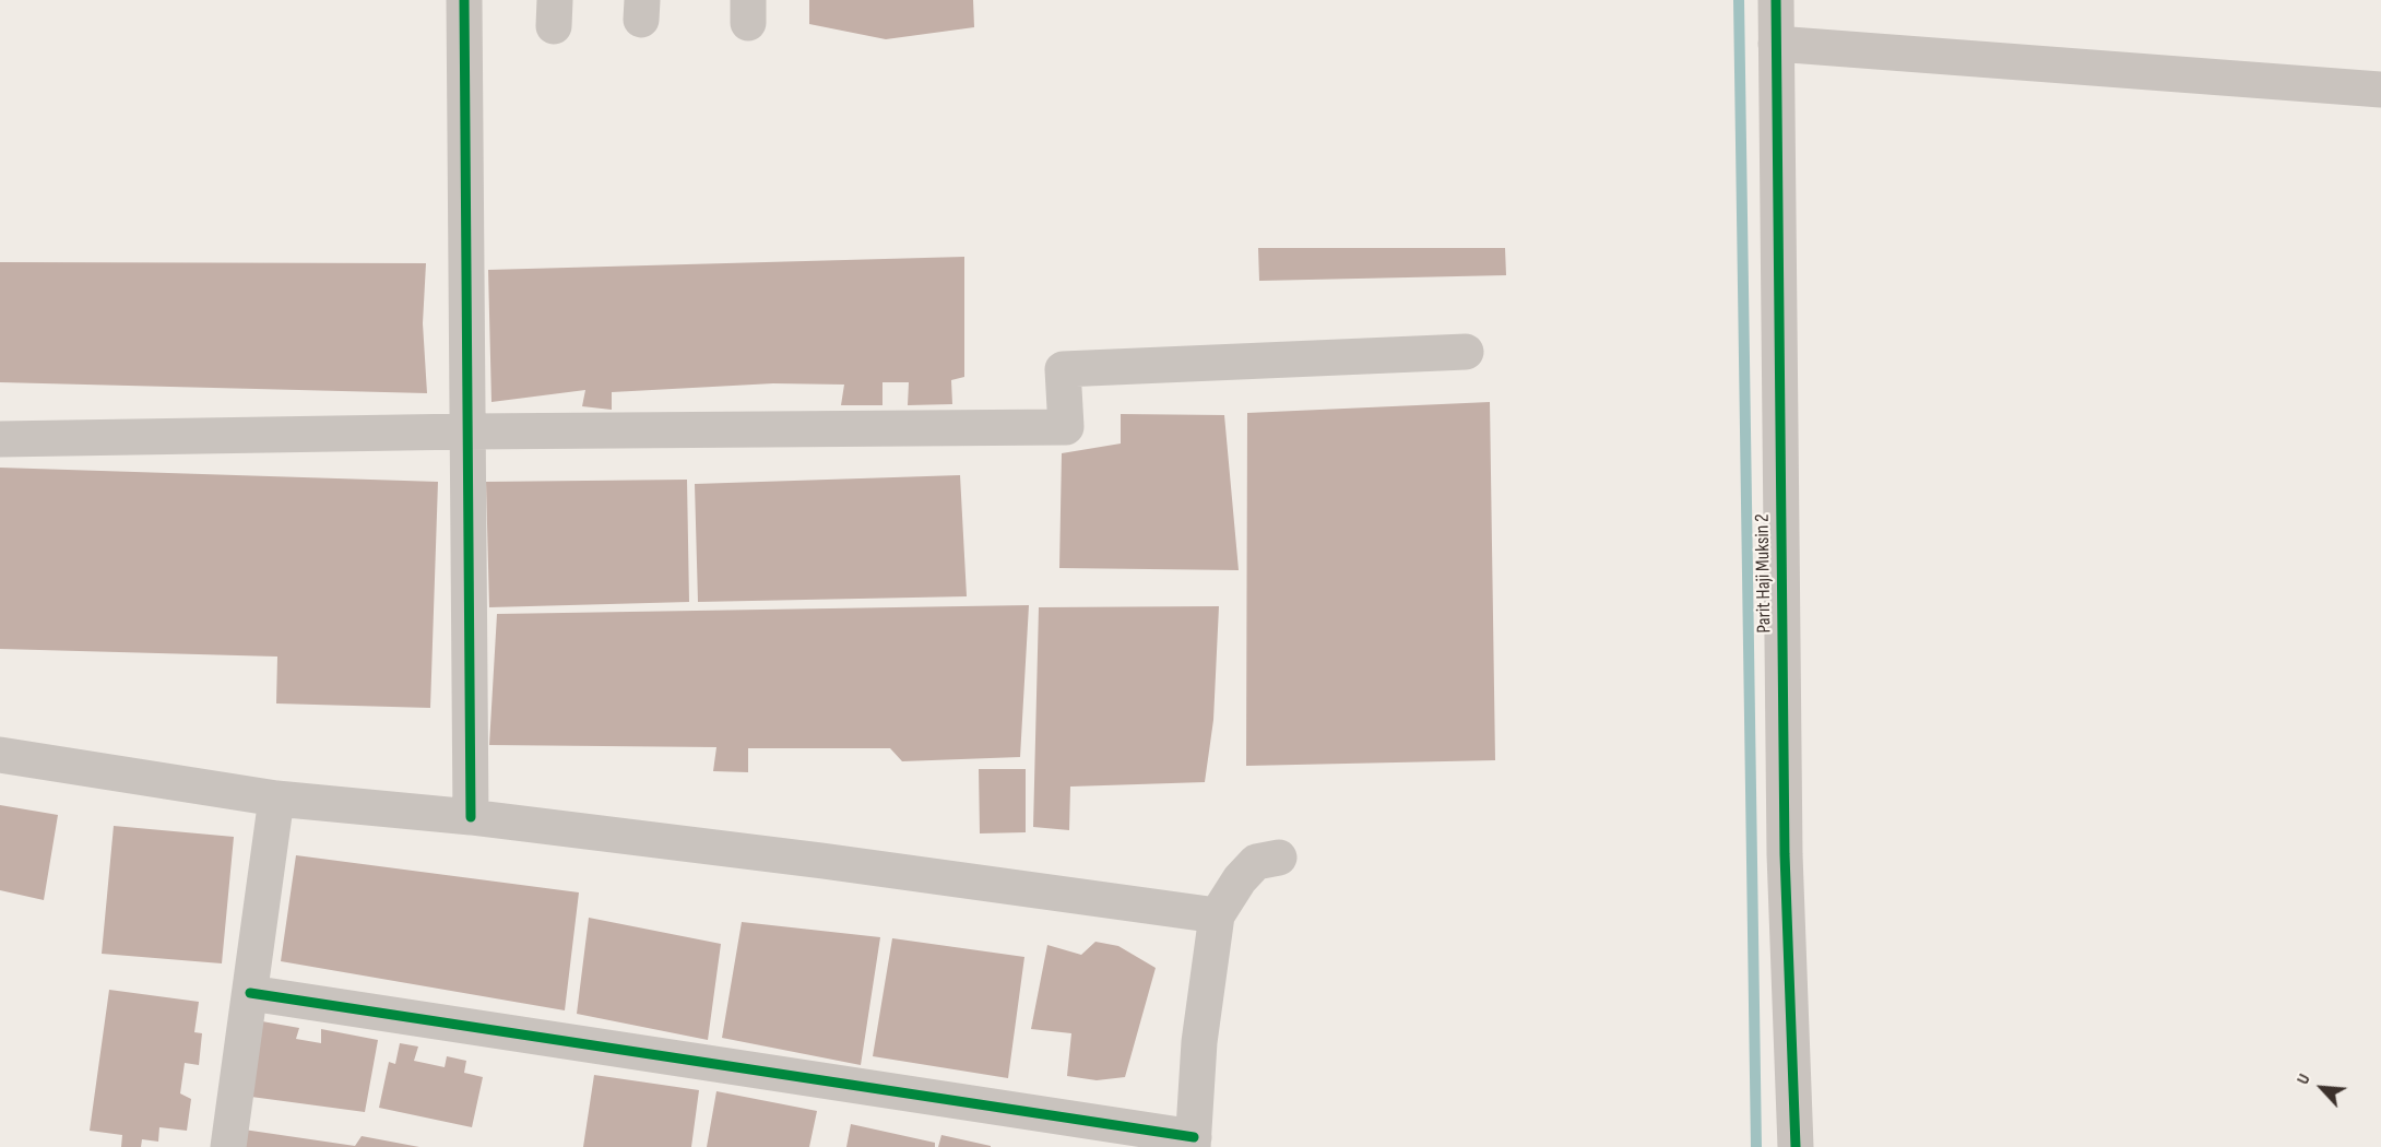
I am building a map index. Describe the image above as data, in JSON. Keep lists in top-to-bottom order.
{
  "streets": {
    "street": ["Parit Haji Muksin 2"]
  },
  "north": "top left"
}
